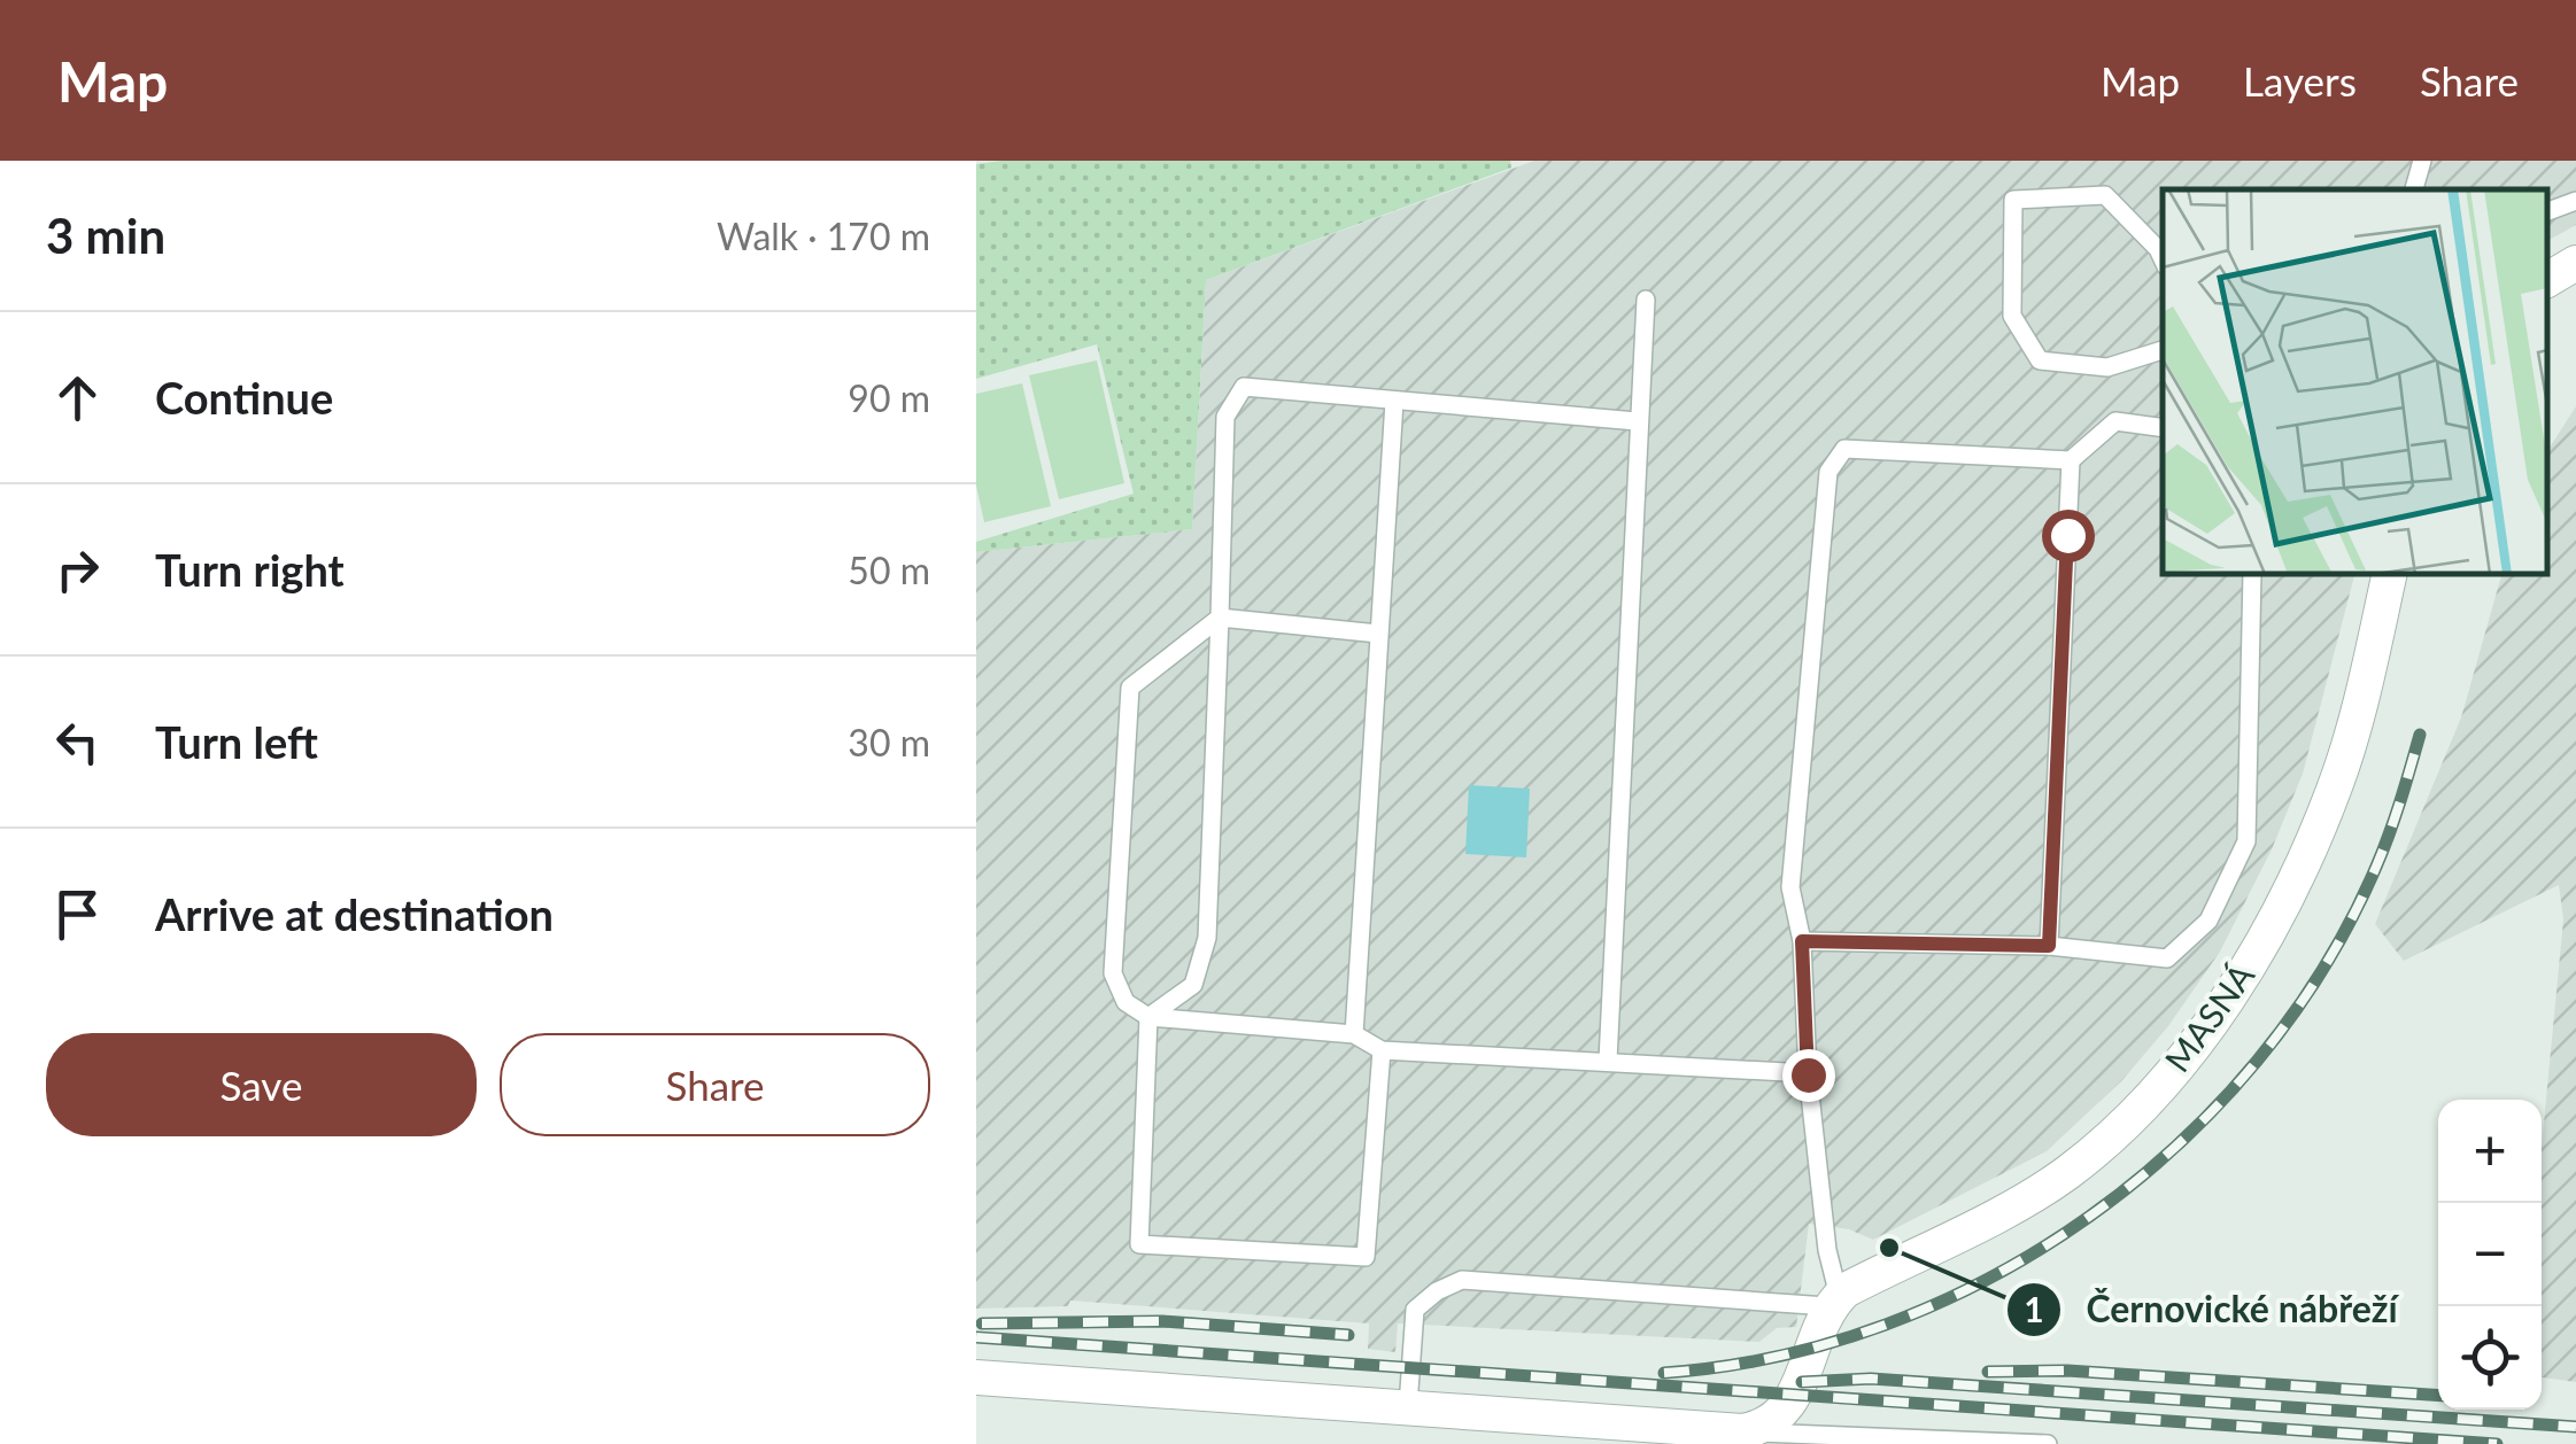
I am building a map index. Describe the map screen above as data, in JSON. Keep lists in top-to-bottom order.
{
  "streets": {
    "street": ["MASNÁ"]
  },
  "places": ["Černovické nábřeží"],
  "page": {
    "header": "Map",
    "nav": ["Map", "Layers", "Share"],
    "heading": ["3 min", "Walk · 170 m"],
    "list": [
      ["Continue", "90 m"],
      ["Turn right", "50 m"],
      ["Turn left", "30 m"],
      "Arrive at destination"
    ],
    "buttons": ["Save", "Share"],
    "map_buttons": ["+", "−"]
  }
}
